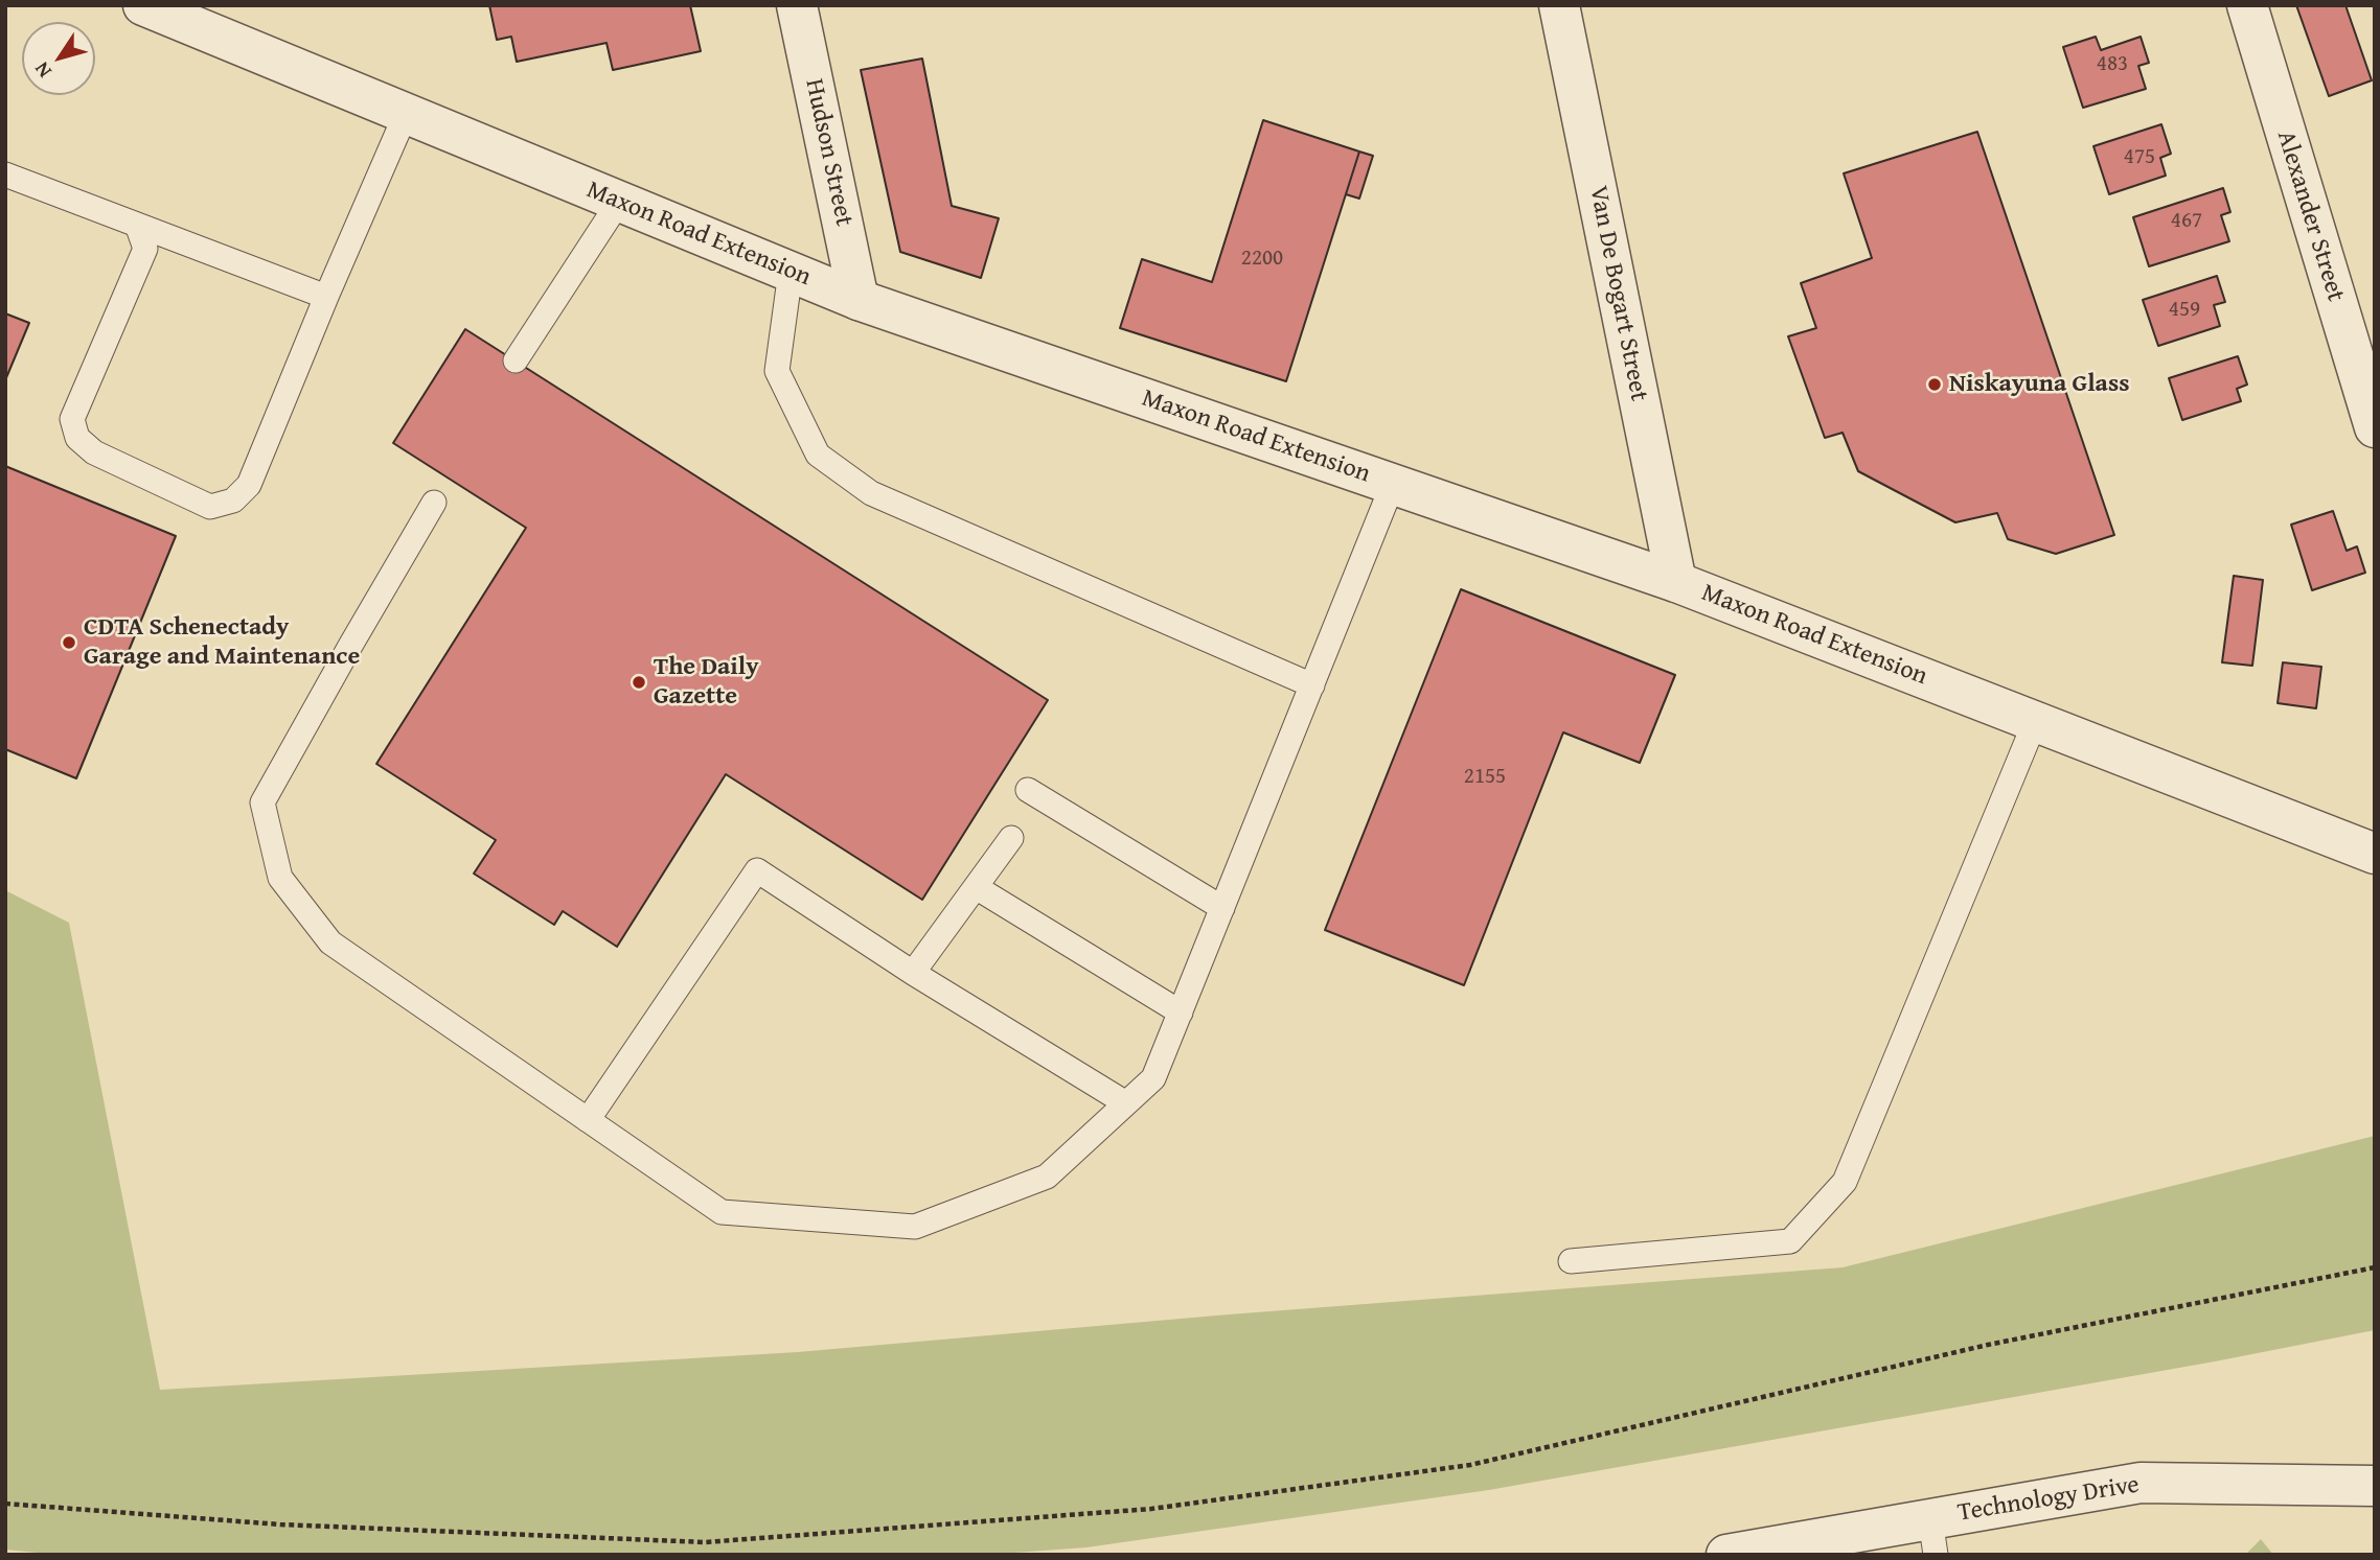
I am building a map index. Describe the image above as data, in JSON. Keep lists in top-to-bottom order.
{
  "streets": {
    "street": [
      "Hudson Street",
      "Alexander Street",
      "Maxon Road Extension",
      "Van De Bogart Street",
      "Technology Drive"
    ]
  },
  "crossings": [
    ["Hudson Street", "Maxon Road Extension"],
    ["Maxon Road Extension", "Van De Bogart Street"]
  ],
  "places": ["Niskayuna Glass", "CDTA Schenectady Garage and Maintenance", "The Daily Gazette"],
  "house_numbers": [
    "483",
    "475",
    "467",
    "2200",
    "459",
    "2155"
  ],
  "north": "bottom left"
}
